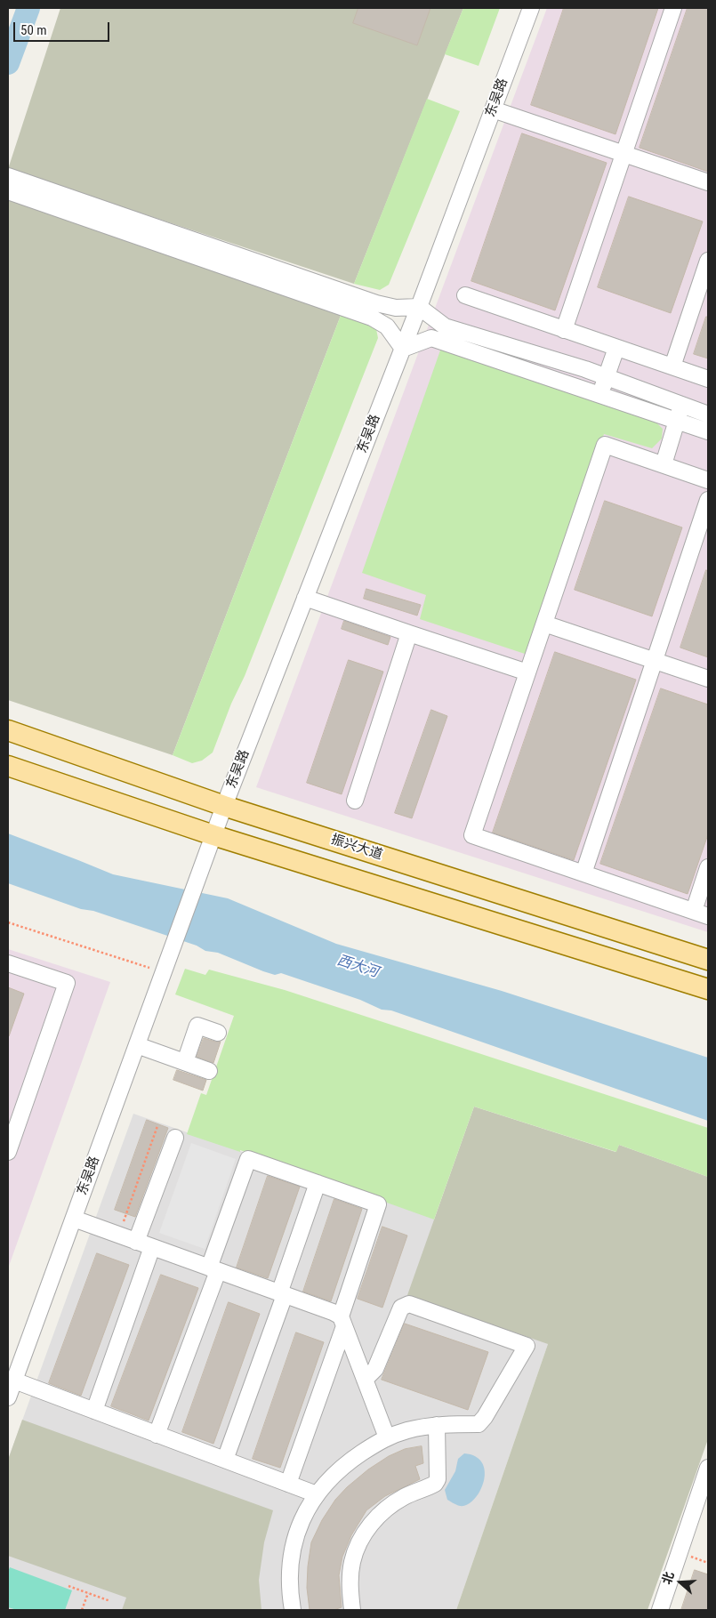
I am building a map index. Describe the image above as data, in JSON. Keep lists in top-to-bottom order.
{
  "streets": {
    "main road": ["振兴大道"],
    "street": ["东吴路"]
  },
  "crossings": [
    ["东吴路", "振兴大道"]
  ],
  "water": ["西大河"],
  "scale_bar": "50 m",
  "north": "left"
}
